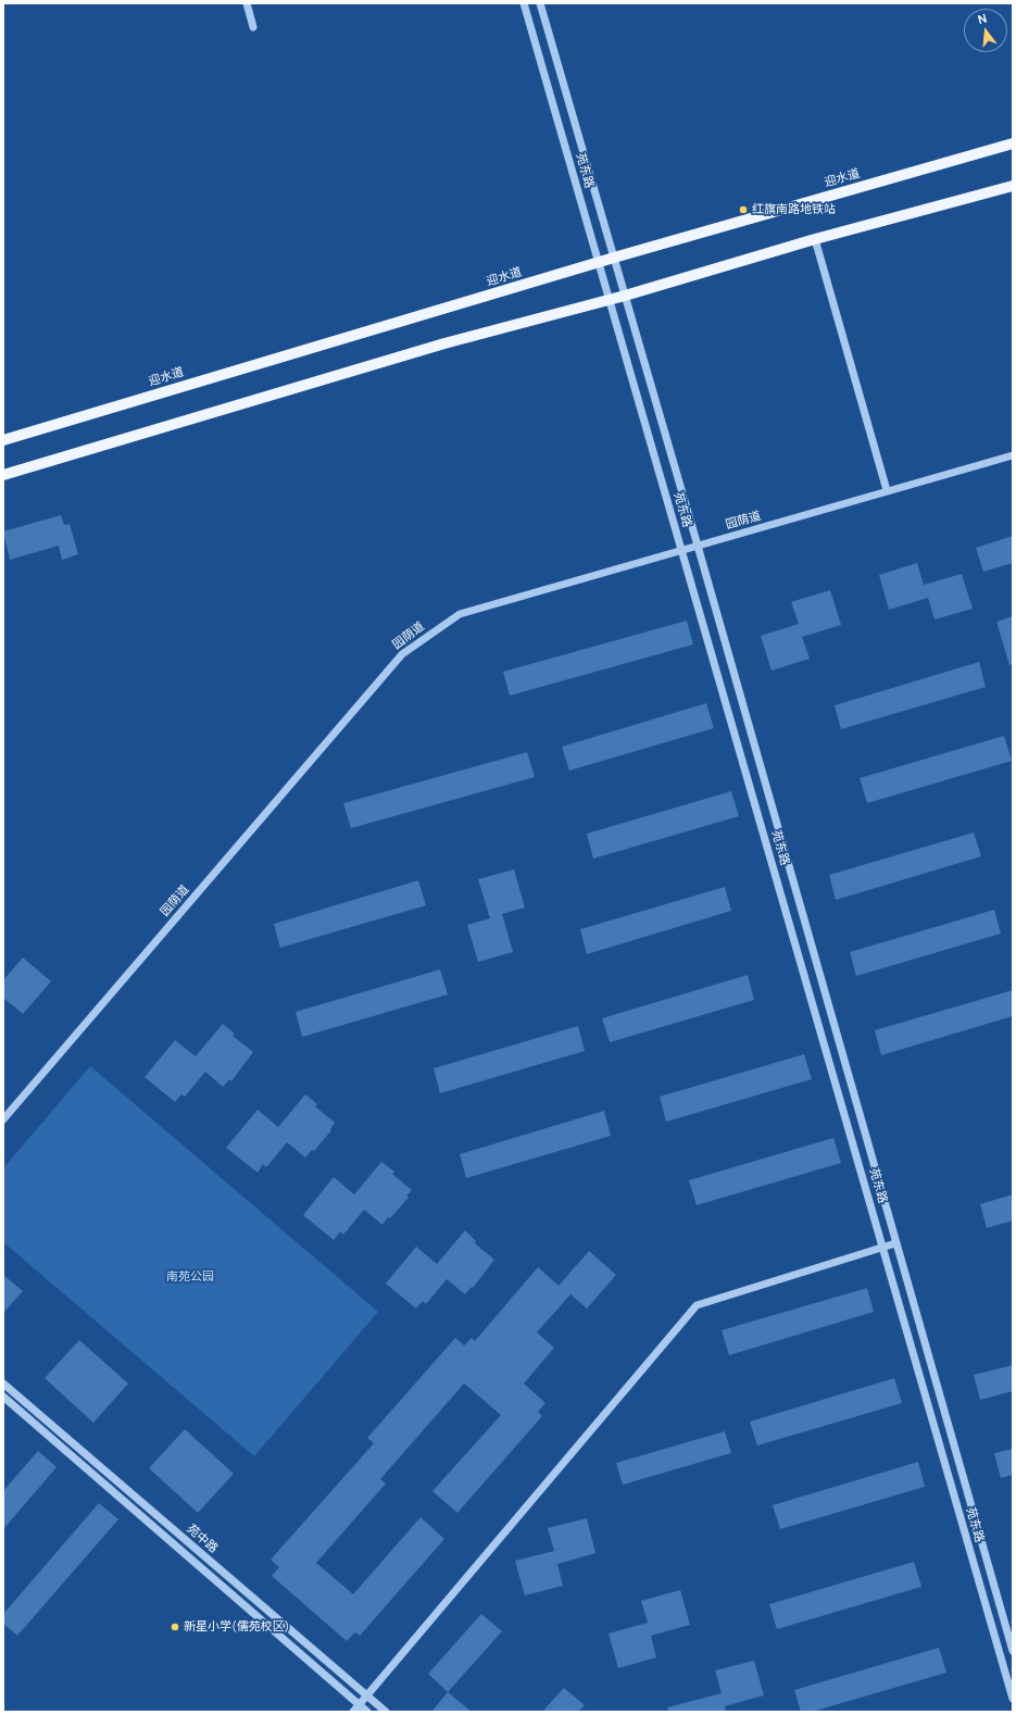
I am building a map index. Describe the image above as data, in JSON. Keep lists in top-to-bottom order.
{
  "streets": {
    "main road": ["迎水道"],
    "street": ["苑东路", "园荫道", "苑中路"]
  },
  "crossings": [
    ["苑东路", "迎水道"],
    ["苑东路", "园荫道"]
  ],
  "parks": ["南苑公园"],
  "places": ["红旗南路地铁站", "新星小学(儒苑校区)"],
  "north": "top"
}
